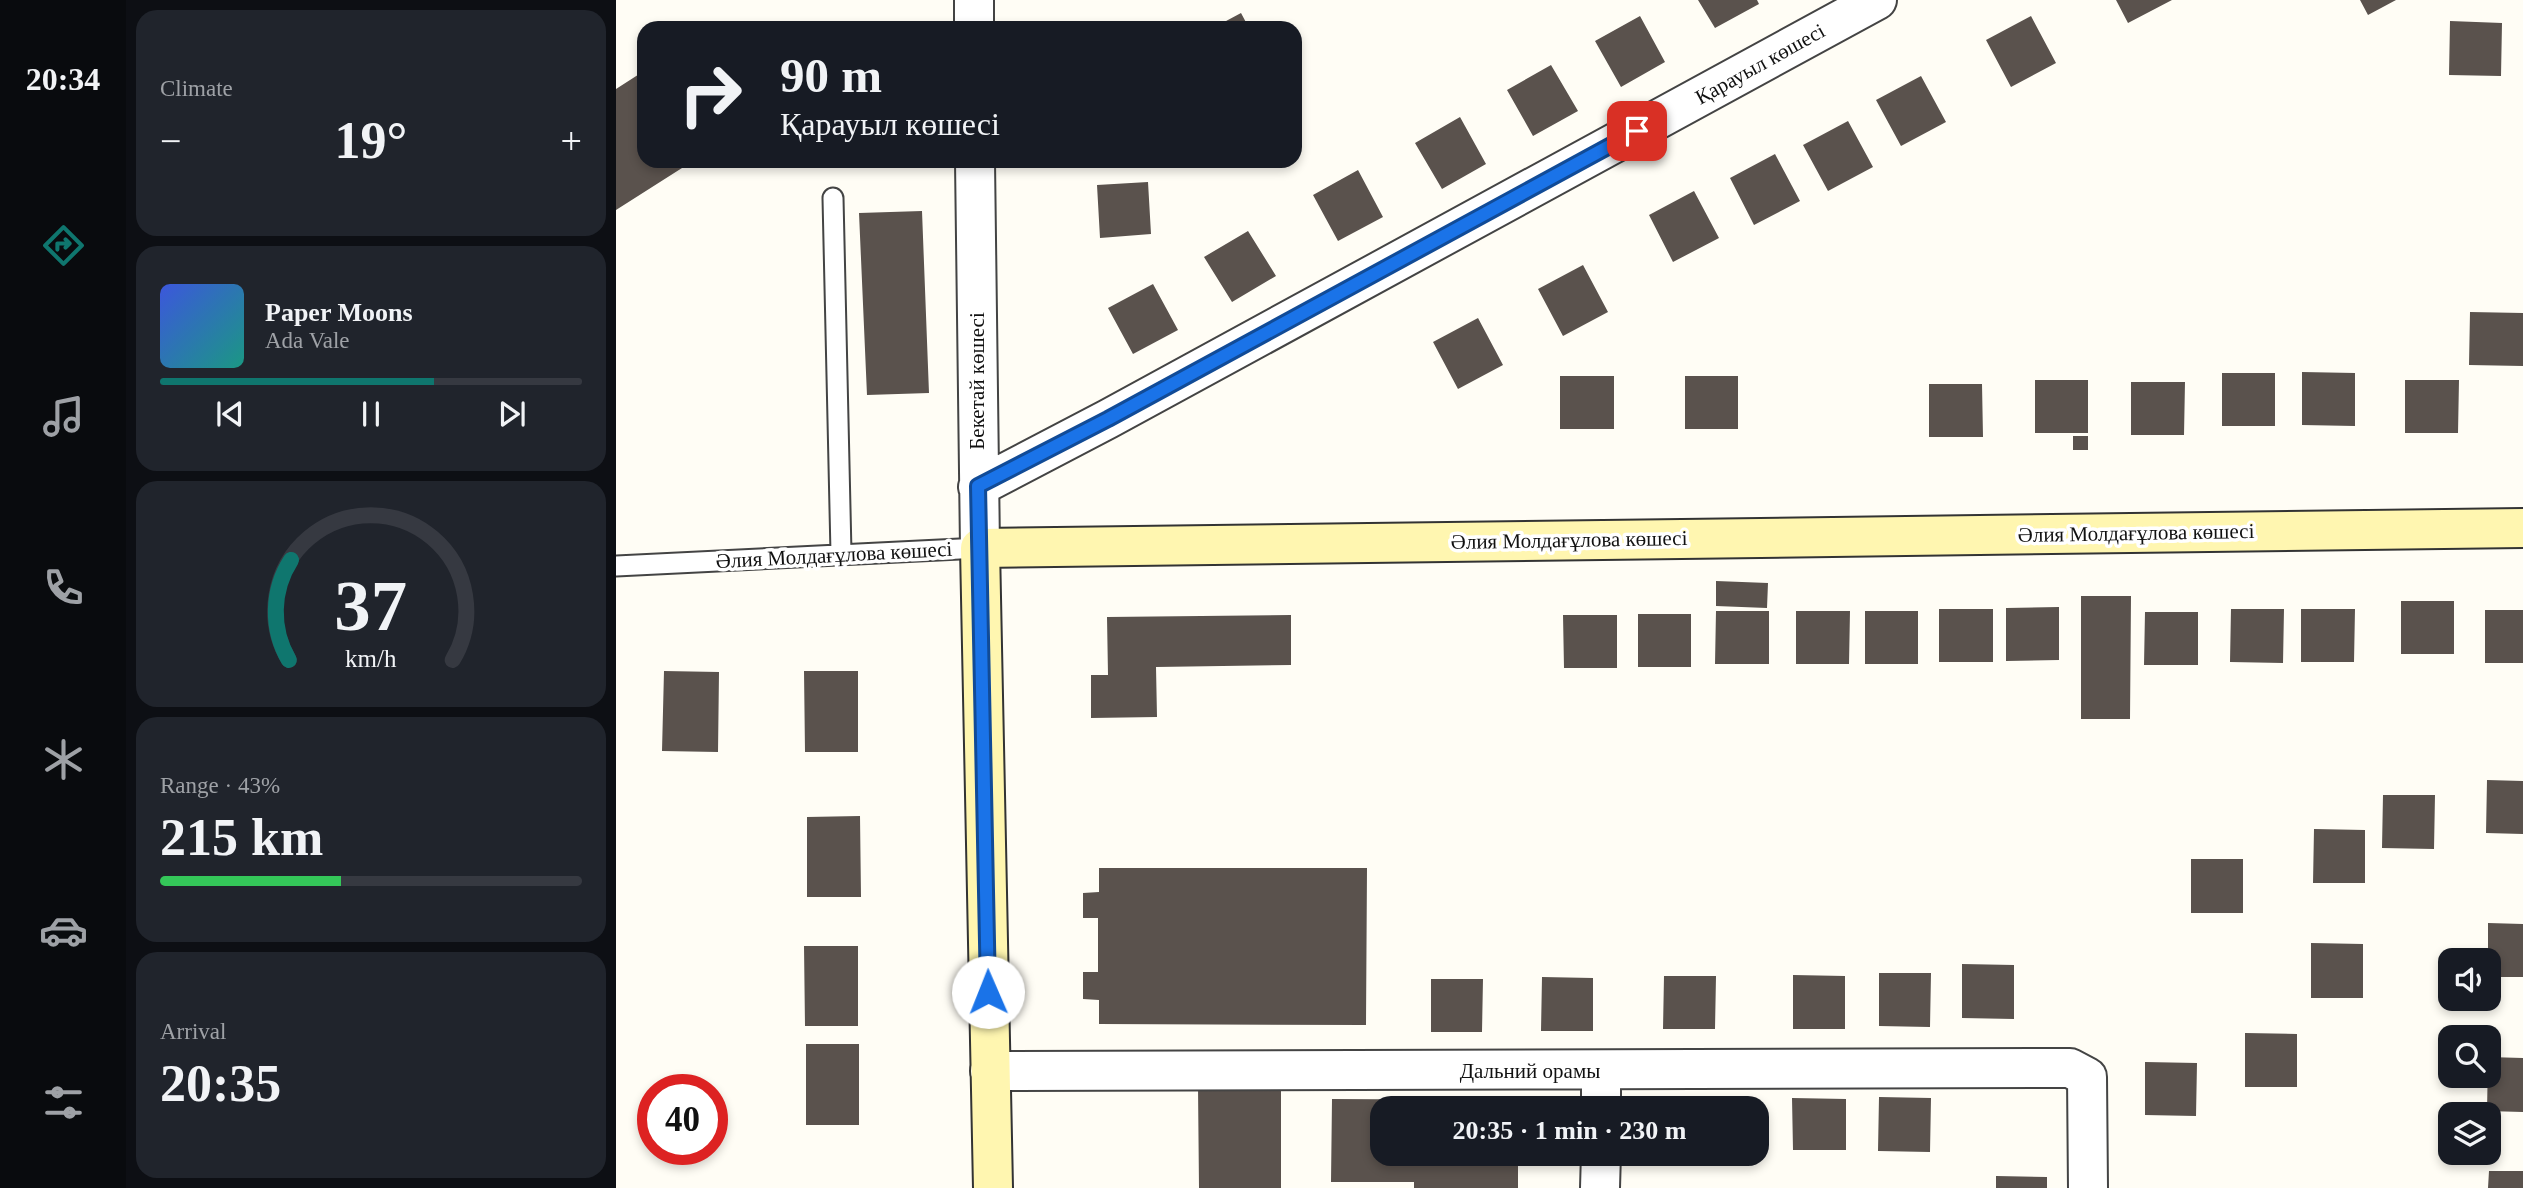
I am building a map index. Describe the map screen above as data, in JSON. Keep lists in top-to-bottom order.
{
  "streets": {
    "street": [
      "Қарауыл көшесі",
      "Бекетай көшесі",
      "Әлия Молдағұлова көшесі",
      "Дальний орамы"
    ]
  },
  "crossings": [
    ["Қарауыл көшесі", "Бекетай көшесі"],
    ["Бекетай көшесі", "Әлия Молдағұлова көшесі"],
    ["Бекетай көшесі", "Дальний орамы"]
  ],
  "page": {
    "tabs": "20:34",
    "tile": [
      "Climate",
      ["Range · 43%", "215 km"],
      ["Arrival", "20:35"]
    ],
    "turn": ["90 m", "Қарауыл көшесі"],
    "heat": ["−", "19°", "+"],
    "song": ["Paper Moons", "Ada Vale"],
    "limit": "40",
    "trip": "20:35 · 1 min · 230 m",
    "gauge": ["37", "km/h"]
  }
}
